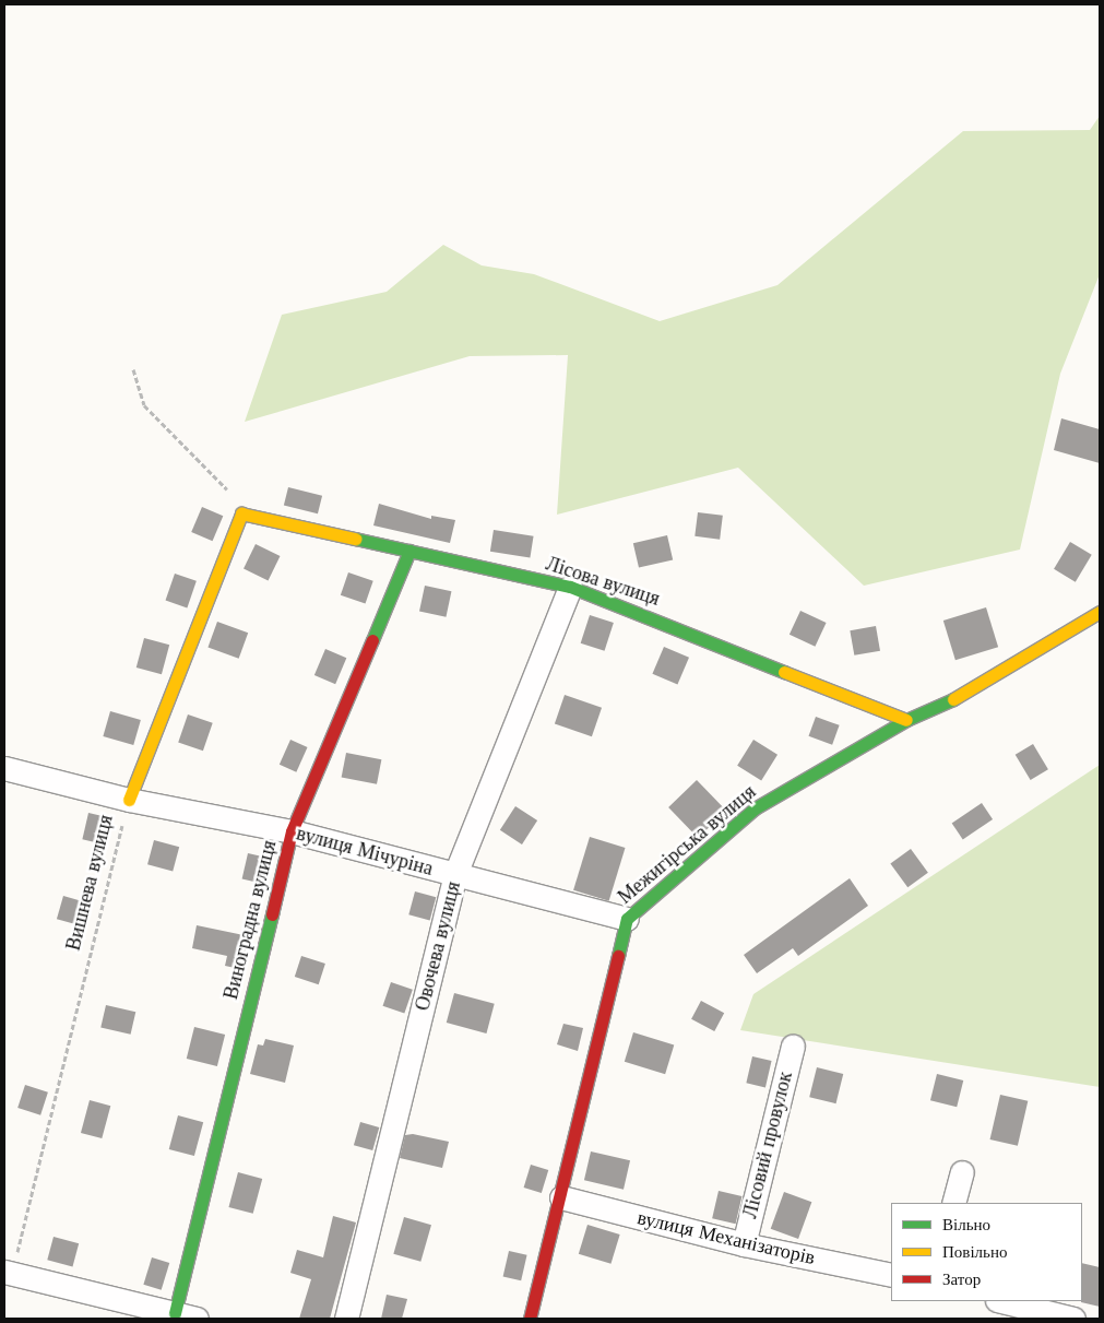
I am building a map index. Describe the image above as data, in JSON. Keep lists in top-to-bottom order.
{
  "streets": {
    "street": [
      "Лісова вулиця",
      "Межигірська вулиця",
      "вулиця Мічуріна",
      "Вишнева вулиця",
      "Виноградна вулиця",
      "Овочева вулиця",
      "Лісовий провулок",
      "вулиця Механізаторів"
    ]
  },
  "crossings": [
    ["Лісова вулиця", "Межигірська вулиця"],
    ["Лісова вулиця", "Вишнева вулиця"],
    ["Лісова вулиця", "Виноградна вулиця"],
    ["Лісова вулиця", "Овочева вулиця"],
    ["Межигірська вулиця", "вулиця Мічуріна"],
    ["Межигірська вулиця", "вулиця Механізаторів"],
    ["вулиця Мічуріна", "Вишнева вулиця"],
    ["вулиця Мічуріна", "Виноградна вулиця"],
    ["вулиця Мічуріна", "Овочева вулиця"],
    ["Лісовий провулок", "вулиця Механізаторів"]
  ],
  "legend": ["Вільно", "Повільно", "Затор"]
}
